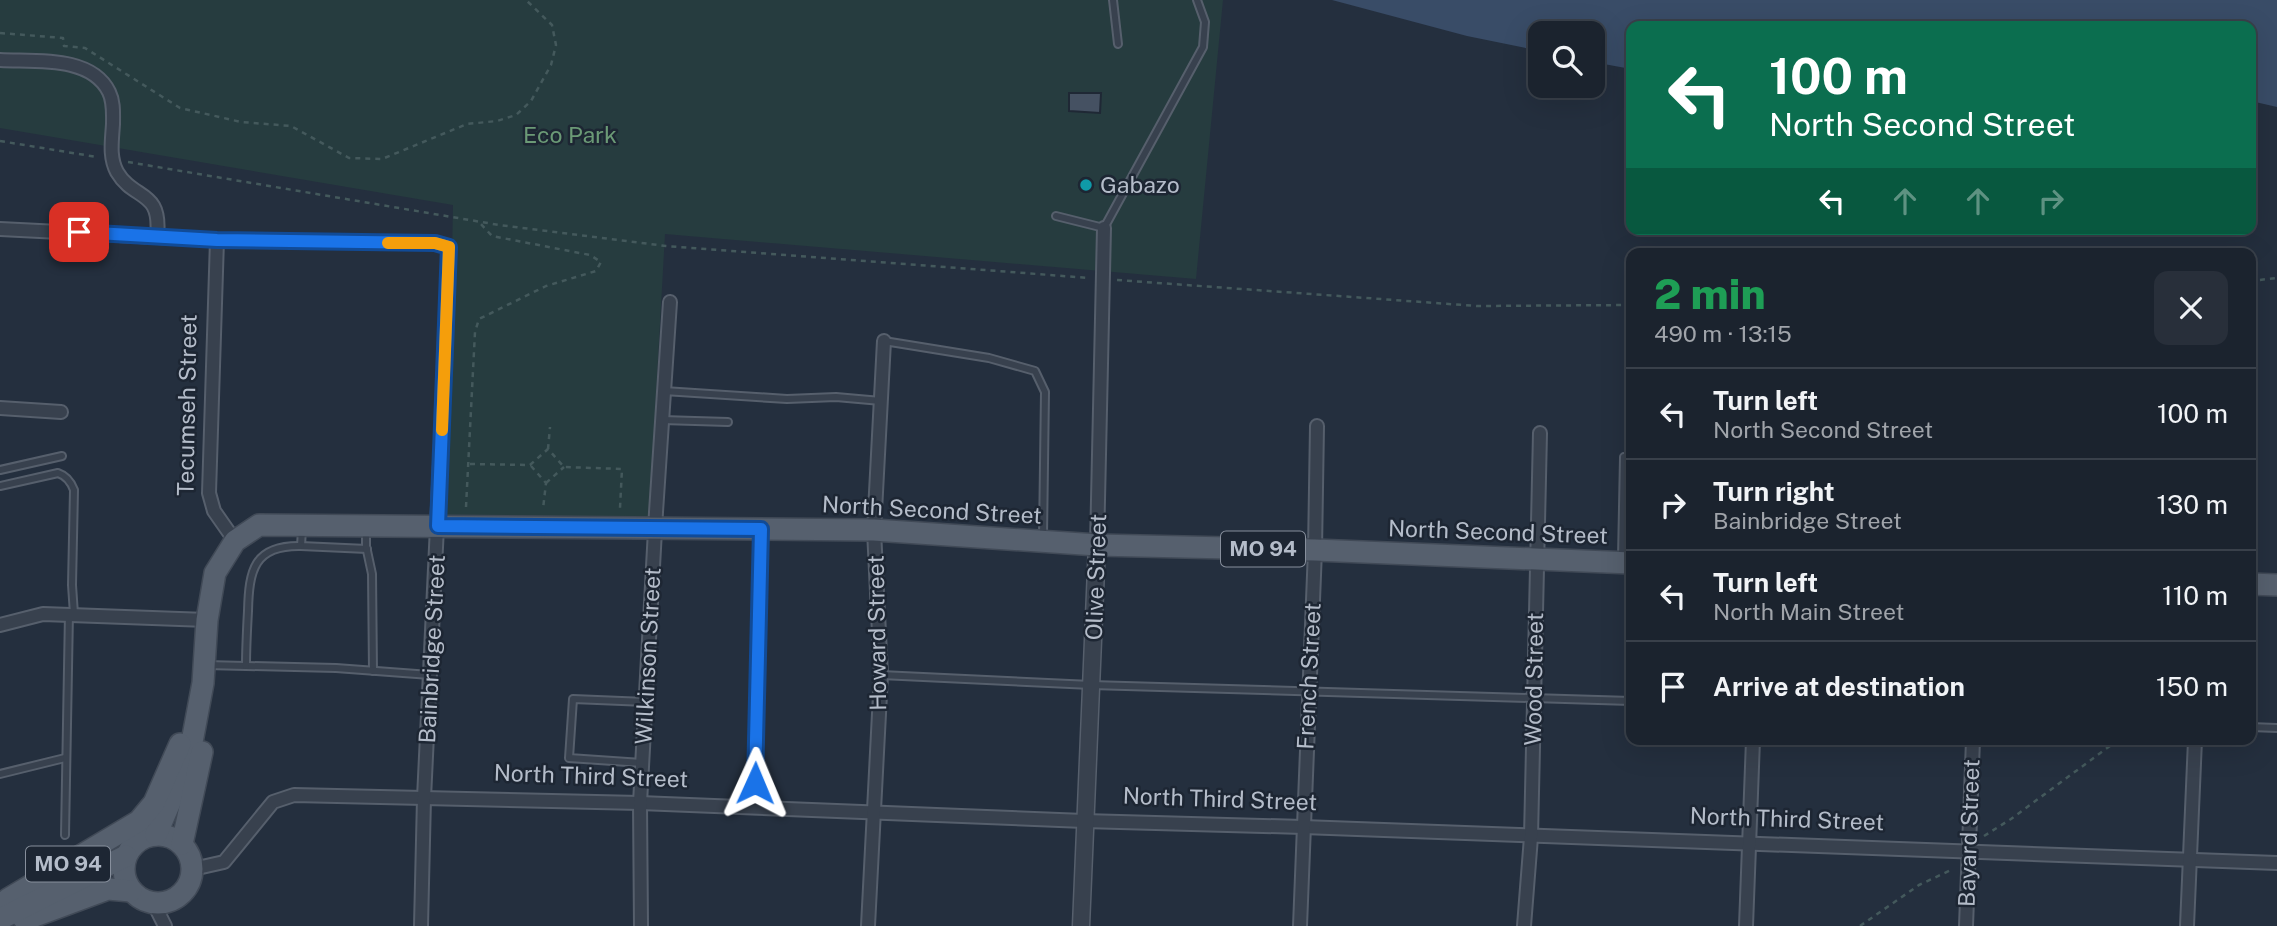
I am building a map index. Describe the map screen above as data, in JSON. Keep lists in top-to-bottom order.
{
  "streets": {
    "main road": ["North Second Street", "MO 94"],
    "street": [
      "Tecumseh Street",
      "Olive Street",
      "Howard Street",
      "Bainbridge Street",
      "Wilkinson Street",
      "French Street",
      "Wood Street",
      "North Third Street",
      "Bayard Street"
    ]
  },
  "crossings": [
    ["Tecumseh Street", "North Second Street"],
    ["Tecumseh Street", "Bainbridge Street"],
    ["North Second Street", "Olive Street"],
    ["North Second Street", "Howard Street"],
    ["North Second Street", "Bainbridge Street"],
    ["North Second Street", "Wilkinson Street"],
    ["North Second Street", "French Street"],
    ["North Second Street", "Wood Street"],
    ["MO 94", "North Third Street"],
    ["Olive Street", "North Third Street"],
    ["Howard Street", "North Third Street"],
    ["Bainbridge Street", "North Third Street"],
    ["Wilkinson Street", "North Third Street"],
    ["French Street", "North Third Street"],
    ["Wood Street", "North Third Street"],
    ["North Third Street", "Bayard Street"]
  ],
  "parks": ["Eco Park"],
  "places": ["Gabazo"],
  "page": {
    "turn": ["100 m", "North Second Street"],
    "heading": ["2 min", "490 m · 13:15"],
    "list": [
      {
        "name": "Turn left",
        "note": "North Second Street",
        "value": "100 m"
      },
      {
        "name": "Turn right",
        "note": "Bainbridge Street",
        "value": "130 m"
      },
      {
        "name": "Turn left",
        "note": "North Main Street",
        "value": "110 m"
      },
      {
        "name": "Arrive at destination",
        "value": "150 m"
      }
    ]
  }
}
